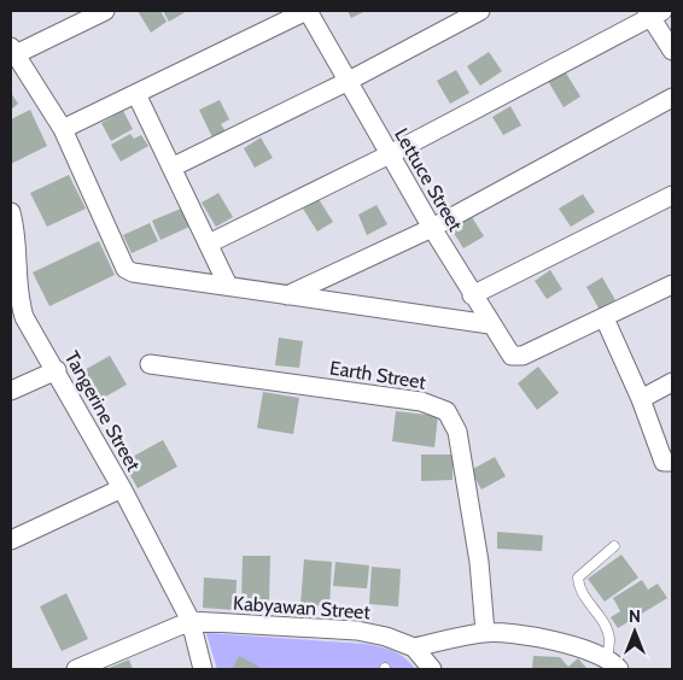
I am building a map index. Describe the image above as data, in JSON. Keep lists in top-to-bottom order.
{
  "streets": {
    "street": [
      "Lettuce Street",
      "Earth Street",
      "Tangerine Street",
      "Kabyawan Street"
    ]
  },
  "crossings": [
    ["Tangerine Street", "Kabyawan Street"]
  ],
  "north": "top"
}
